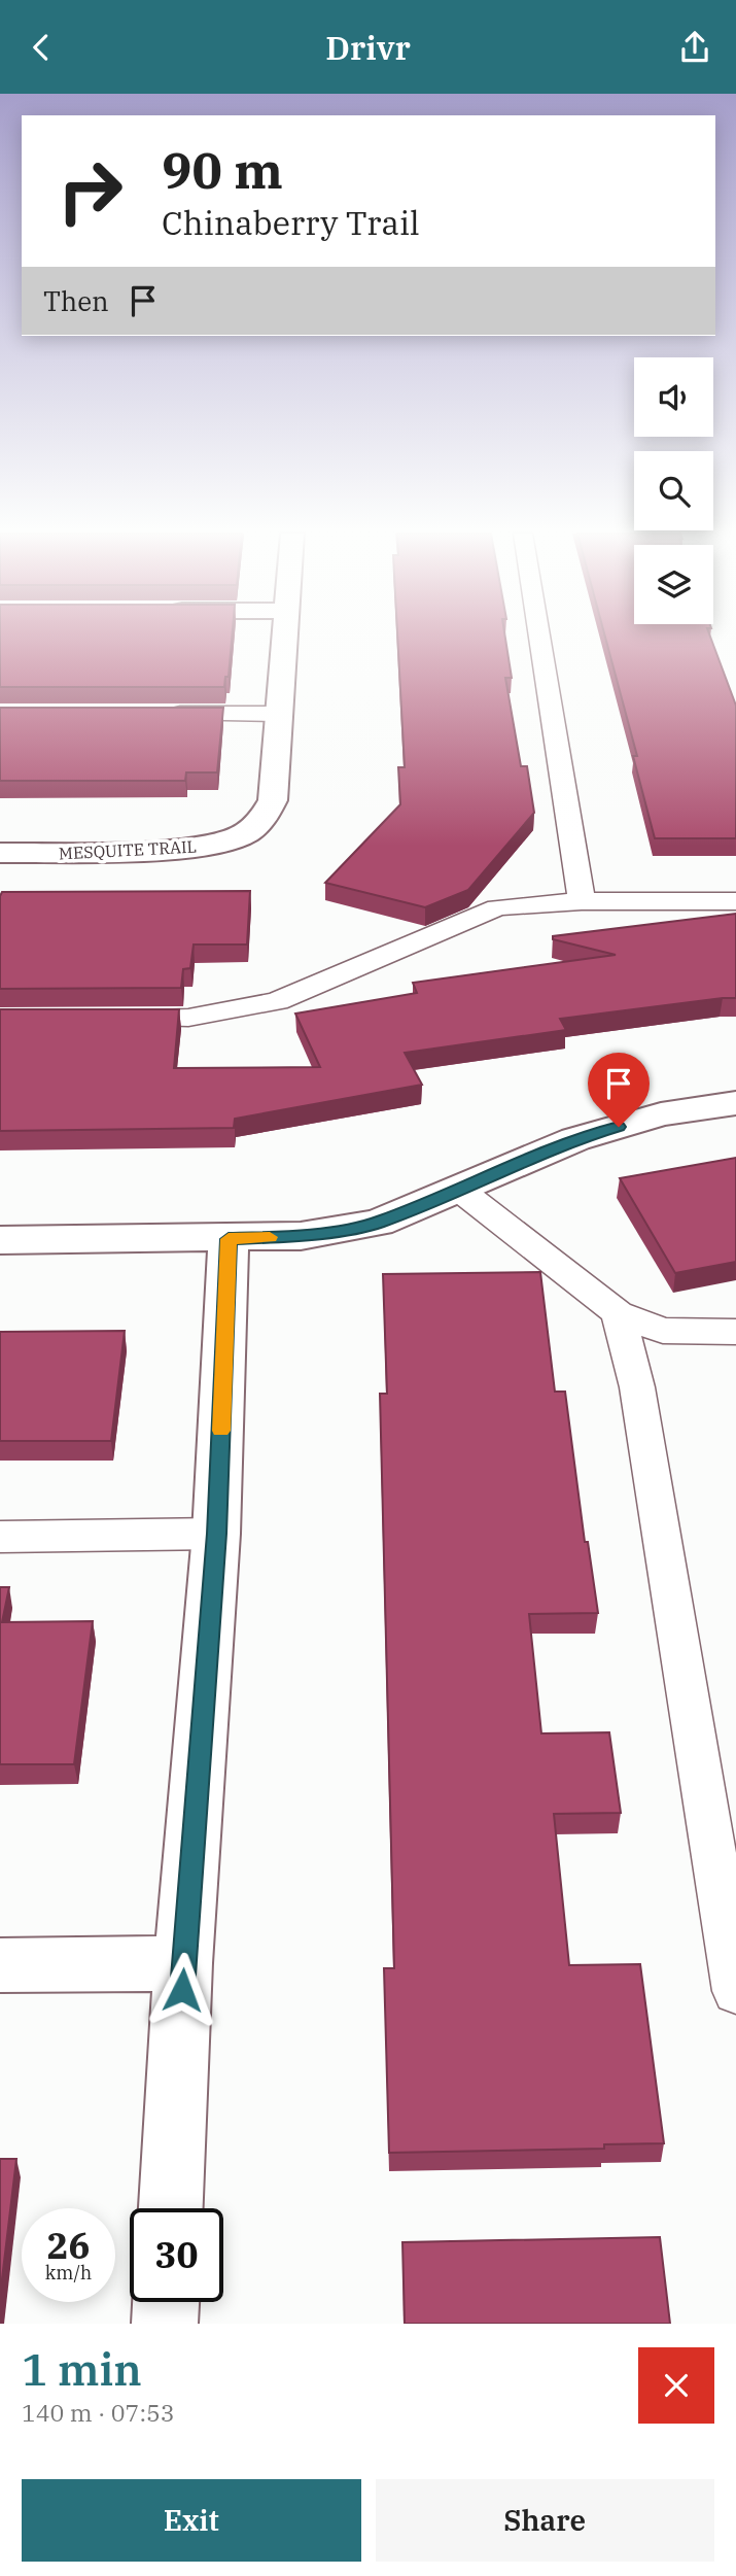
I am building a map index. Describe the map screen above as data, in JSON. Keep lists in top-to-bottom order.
{
  "streets": {
    "street": ["MESQUITE TRAIL"]
  },
  "page": {
    "header": "Drivr",
    "turn": ["90 m", "Chinaberry Trail"],
    "then": "Then",
    "speed": "26 km/h",
    "limit": "30",
    "heading": ["1 min", "140 m · 07:53"],
    "buttons": ["Exit", "Share"]
  }
}
